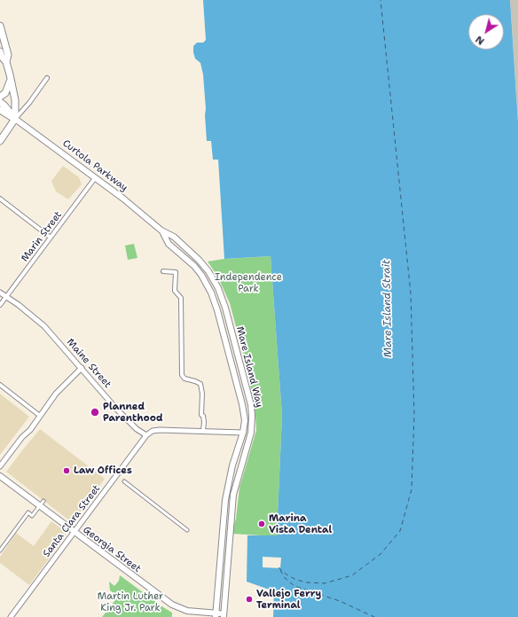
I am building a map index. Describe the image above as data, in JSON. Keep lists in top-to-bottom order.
{
  "streets": {
    "main road": ["Curtola Parkway", "Mare Island Way", "Georgia Street"],
    "street": ["Marin Street", "Maine Street", "Santa Clara Street"]
  },
  "crossings": [
    ["Curtola Parkway", "Marin Street"],
    ["Curtola Parkway", "Mare Island Way"],
    ["Marin Street", "Maine Street"],
    ["Maine Street", "Santa Clara Street"],
    ["Mare Island Way", "Georgia Street"],
    ["Santa Clara Street", "Georgia Street"]
  ],
  "water": ["Mare Island Strait"],
  "parks": ["Independence Park", "Martin Luther King Jr. Park"],
  "places": [
    "Planned Parenthood",
    "Law Offices",
    "Marina Vista Dental",
    "Vallejo Ferry Terminal"
  ],
  "north": "bottom left"
}
